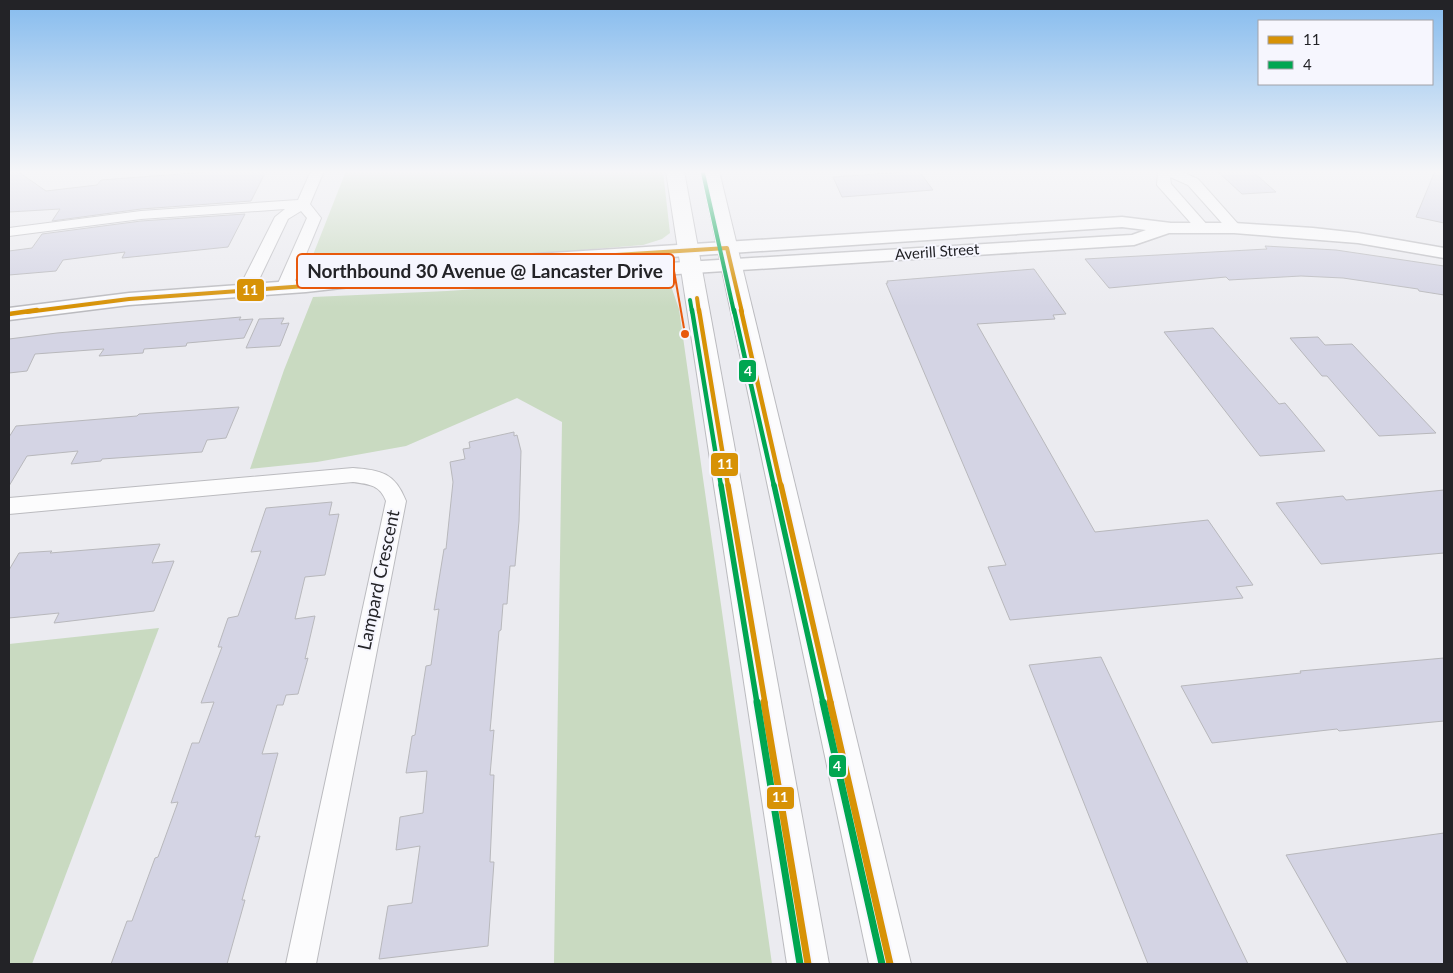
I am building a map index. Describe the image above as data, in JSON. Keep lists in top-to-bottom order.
{
  "streets": {
    "street": ["Averill Street", "Lampard Crescent"]
  },
  "places": ["Northbound 30 Avenue @ Lancaster Drive"],
  "lines": ["transit line 4", "transit line 11"],
  "legend": ["11", "4"]
}
